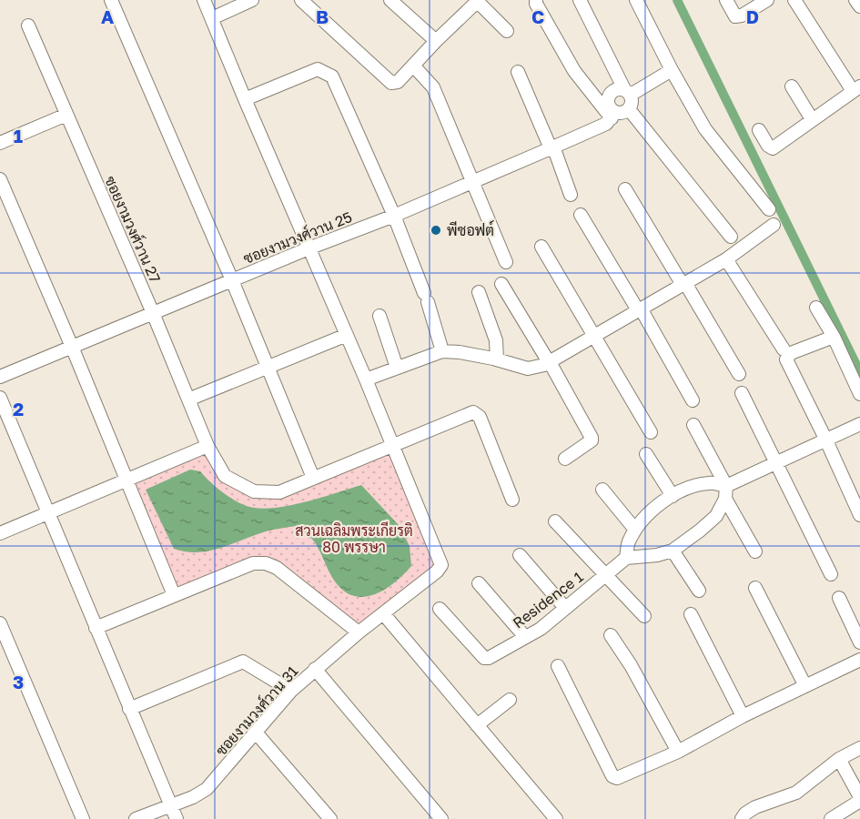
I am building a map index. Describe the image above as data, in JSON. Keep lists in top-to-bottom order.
{
  "streets": {
    "street": [
      "ซอยงามวงศ์วาน 27",
      "ซอยงามวงศ์วาน 25",
      "Residence 1",
      "ซอยงามวงศ์วาน 31"
    ]
  },
  "crossings": [
    ["ซอยงามวงศ์วาน 27", "ซอยงามวงศ์วาน 25"],
    ["ซอยงามวงศ์วาน 27", "ซอยงามวงศ์วาน 31"]
  ],
  "parks": ["สวนเฉลิมพระเกียรติ 80 พรรษา"],
  "places": ["พีซอฟต์"],
  "grid": {
    "columns": [
      "A",
      "B",
      "C",
      "D"
    ],
    "rows": ["1", "2", "3"]
  }
}
